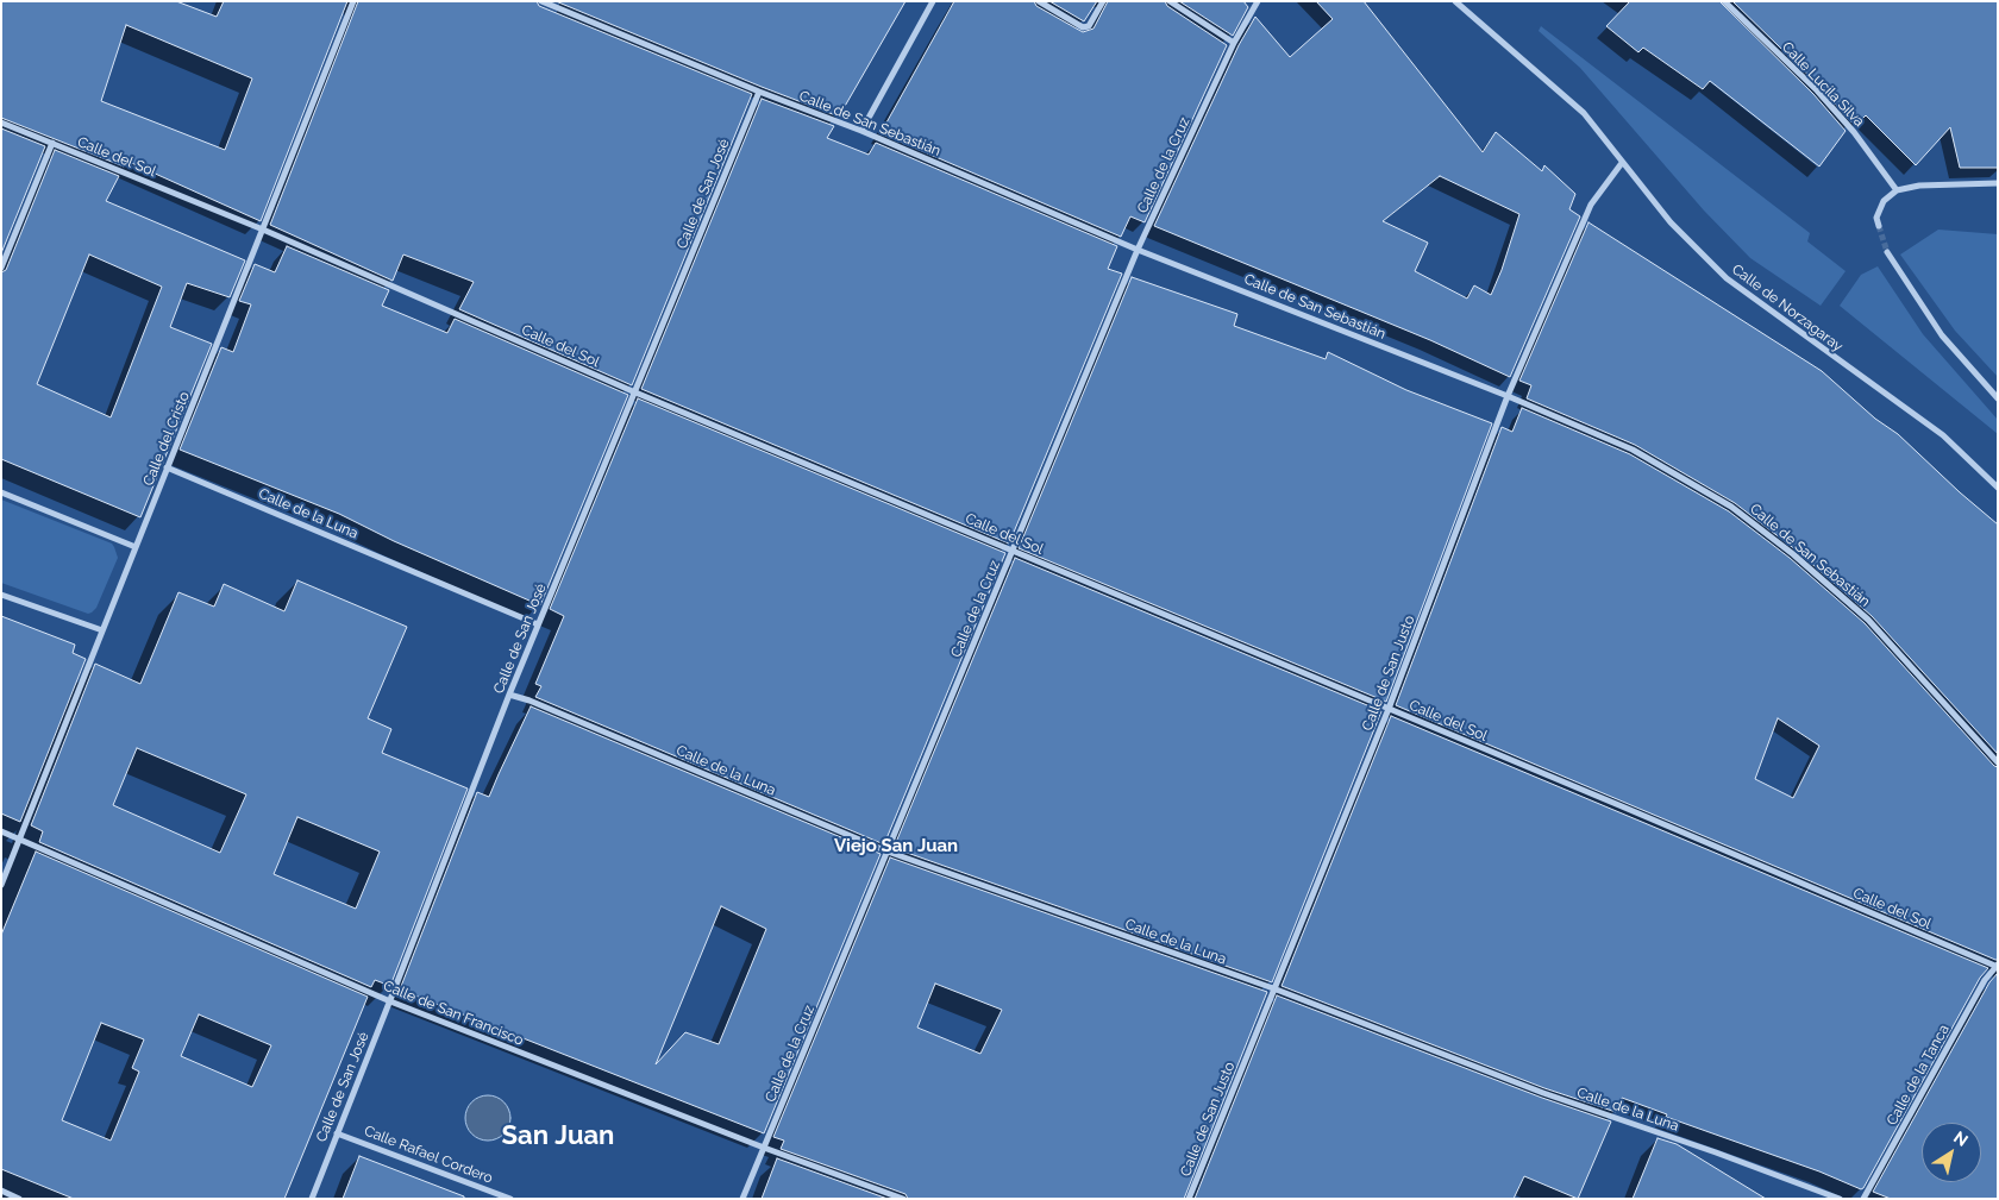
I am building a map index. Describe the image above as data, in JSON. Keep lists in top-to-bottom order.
{
  "streets": {
    "street": [
      "Calle Lucila Silva",
      "Calle de San Sebastián",
      "Calle del Sol",
      "Calle de la Cruz",
      "Calle de San José",
      "Calle de Norzagaray",
      "Calle del Cristo",
      "Calle de la Luna",
      "Calle de San Justo",
      "Calle de San Francisco",
      "Calle de la Tanca",
      "Calle Rafael Cordero"
    ]
  },
  "crossings": [
    ["Calle de San Sebastián", "Calle de la Cruz"],
    ["Calle de San Sebastián", "Calle de San José"],
    ["Calle de San Sebastián", "Calle de San Justo"],
    ["Calle del Sol", "Calle de la Cruz"],
    ["Calle del Sol", "Calle de San José"],
    ["Calle del Sol", "Calle del Cristo"],
    ["Calle del Sol", "Calle de San Justo"],
    ["Calle del Sol", "Calle de la Tanca"],
    ["Calle de la Cruz", "Calle de la Luna"],
    ["Calle de la Cruz", "Calle de San Francisco"],
    ["Calle de San José", "Calle de la Luna"],
    ["Calle de San José", "Calle de San Francisco"],
    ["Calle de San José", "Calle Rafael Cordero"],
    ["Calle de Norzagaray", "Calle de San Justo"],
    ["Calle del Cristo", "Calle de la Luna"],
    ["Calle del Cristo", "Calle de San Francisco"],
    ["Calle de la Luna", "Calle de San Justo"]
  ],
  "districts": ["Viejo San Juan", "San Juan"],
  "north": "top right"
}
